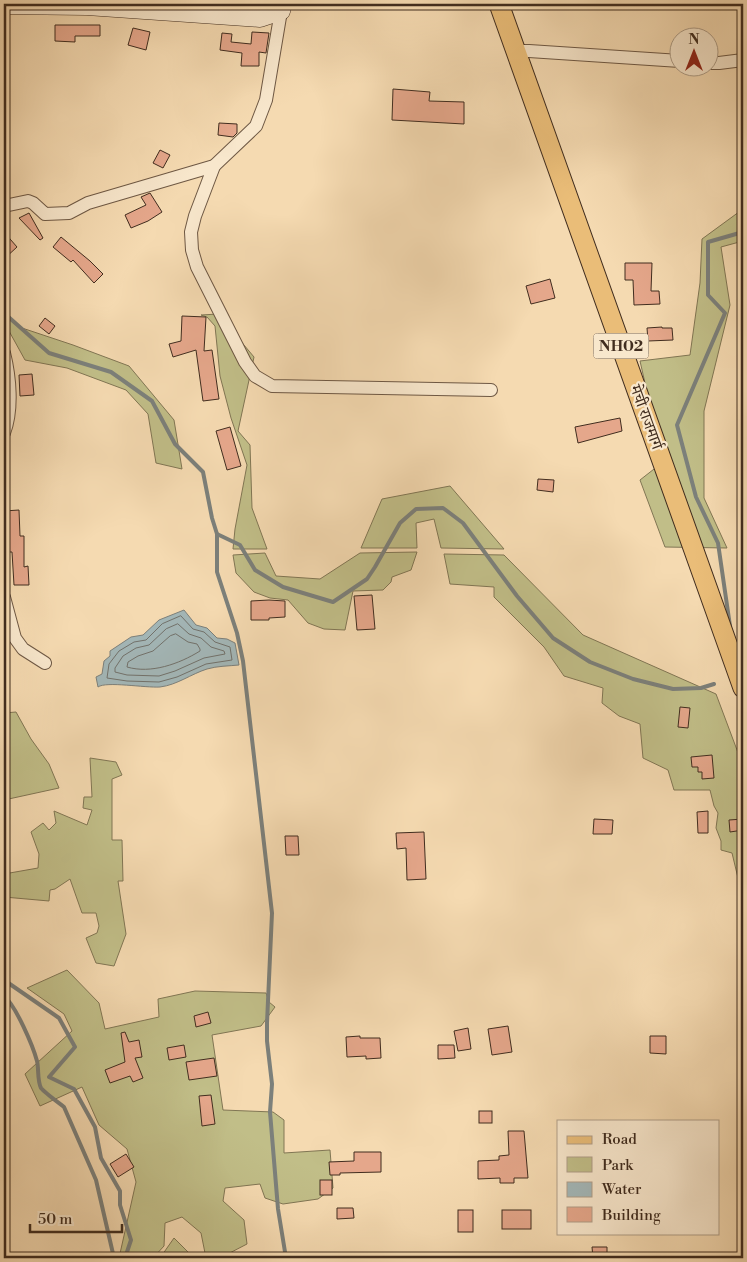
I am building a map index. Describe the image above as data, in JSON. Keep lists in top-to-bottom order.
{
  "streets": {
    "main road": ["NH02", "मेची राजमार्ग"]
  },
  "legend": [
    "Road",
    "Park",
    "Water",
    "Building"
  ],
  "scale_bar": "50 m",
  "north": "top"
}
